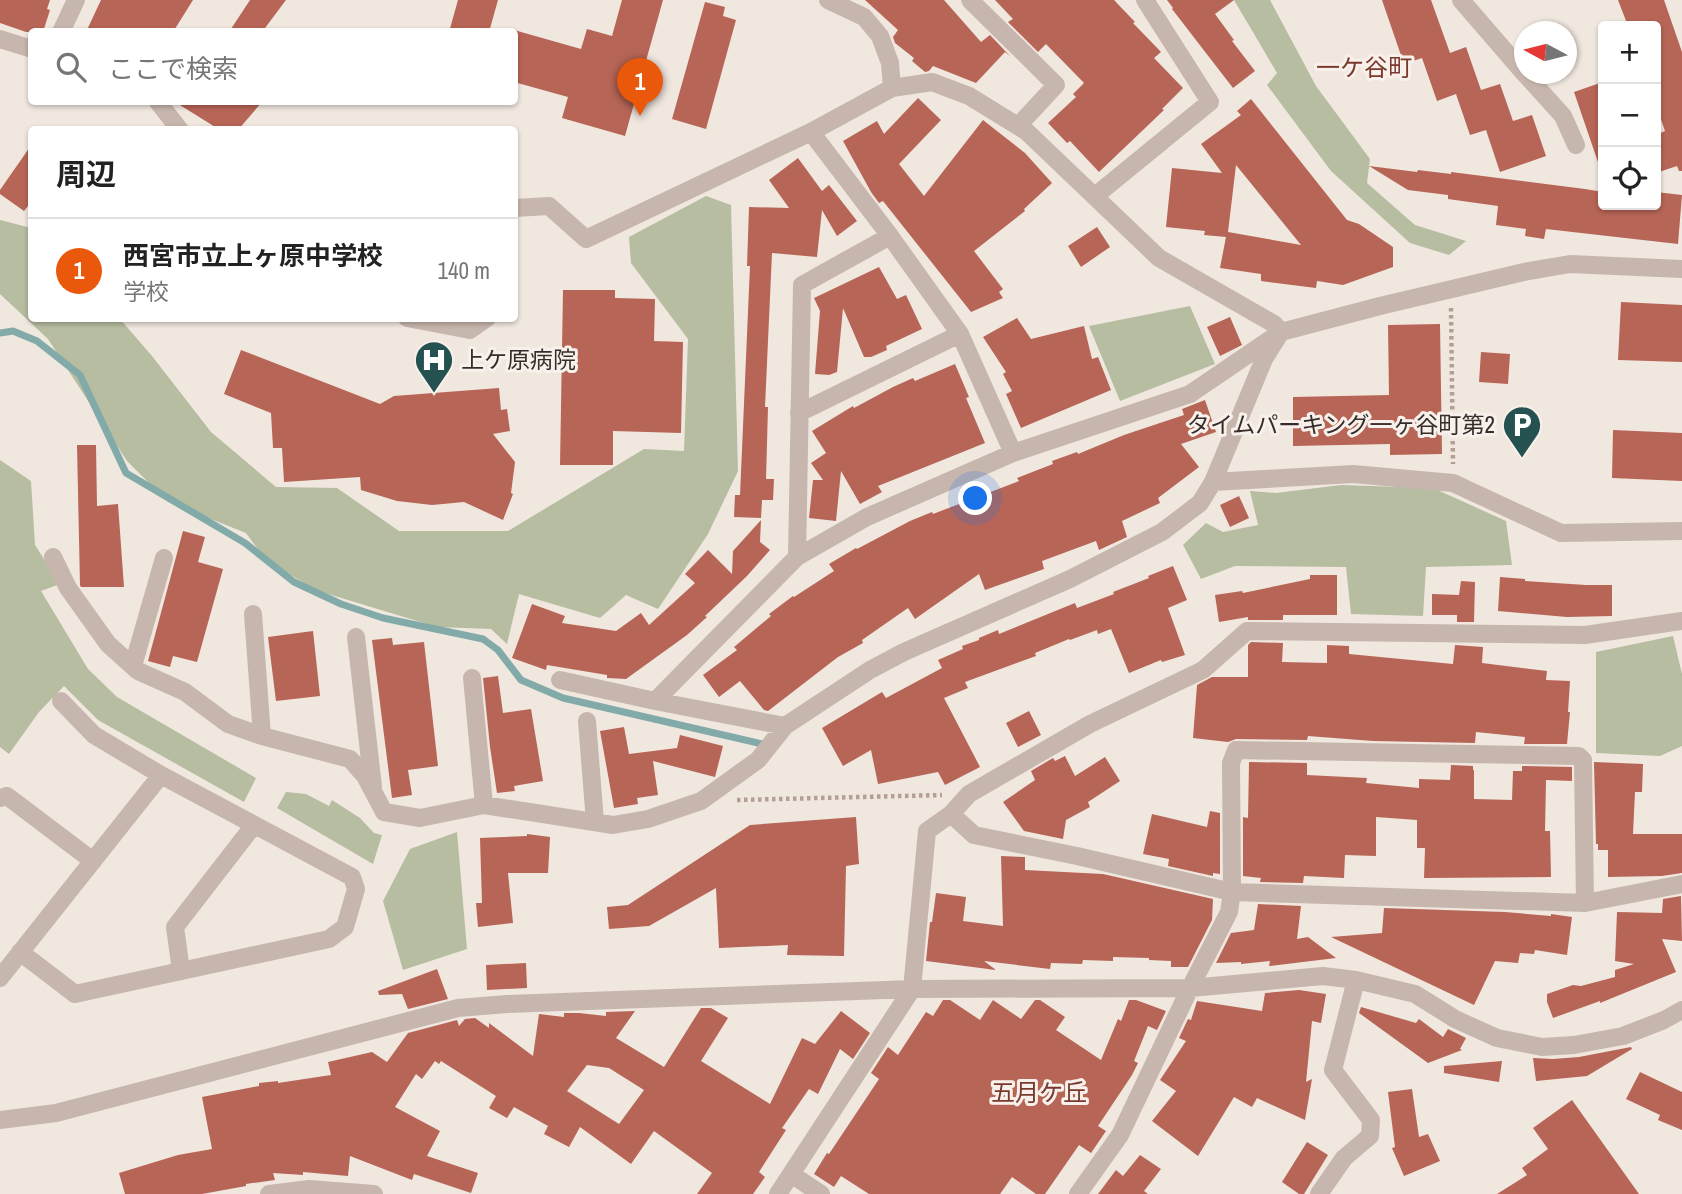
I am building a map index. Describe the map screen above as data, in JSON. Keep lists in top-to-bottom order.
{
  "districts": ["一ケ谷町", "五月ケ丘"],
  "places": {
    "hospital": ["上ケ原病院"],
    "parking": ["タイムパーキング一ヶ谷町第2"]
  },
  "north": "left",
  "page": {
    "map_buttons": ["+", "−"],
    "search": "ここで検索",
    "pins": "1",
    "heading": "周辺",
    "list": [
      {
        "mark": "1",
        "name": "西宮市立上ヶ原中学校",
        "note": "学校",
        "value": "140 m"
      }
    ]
  }
}
